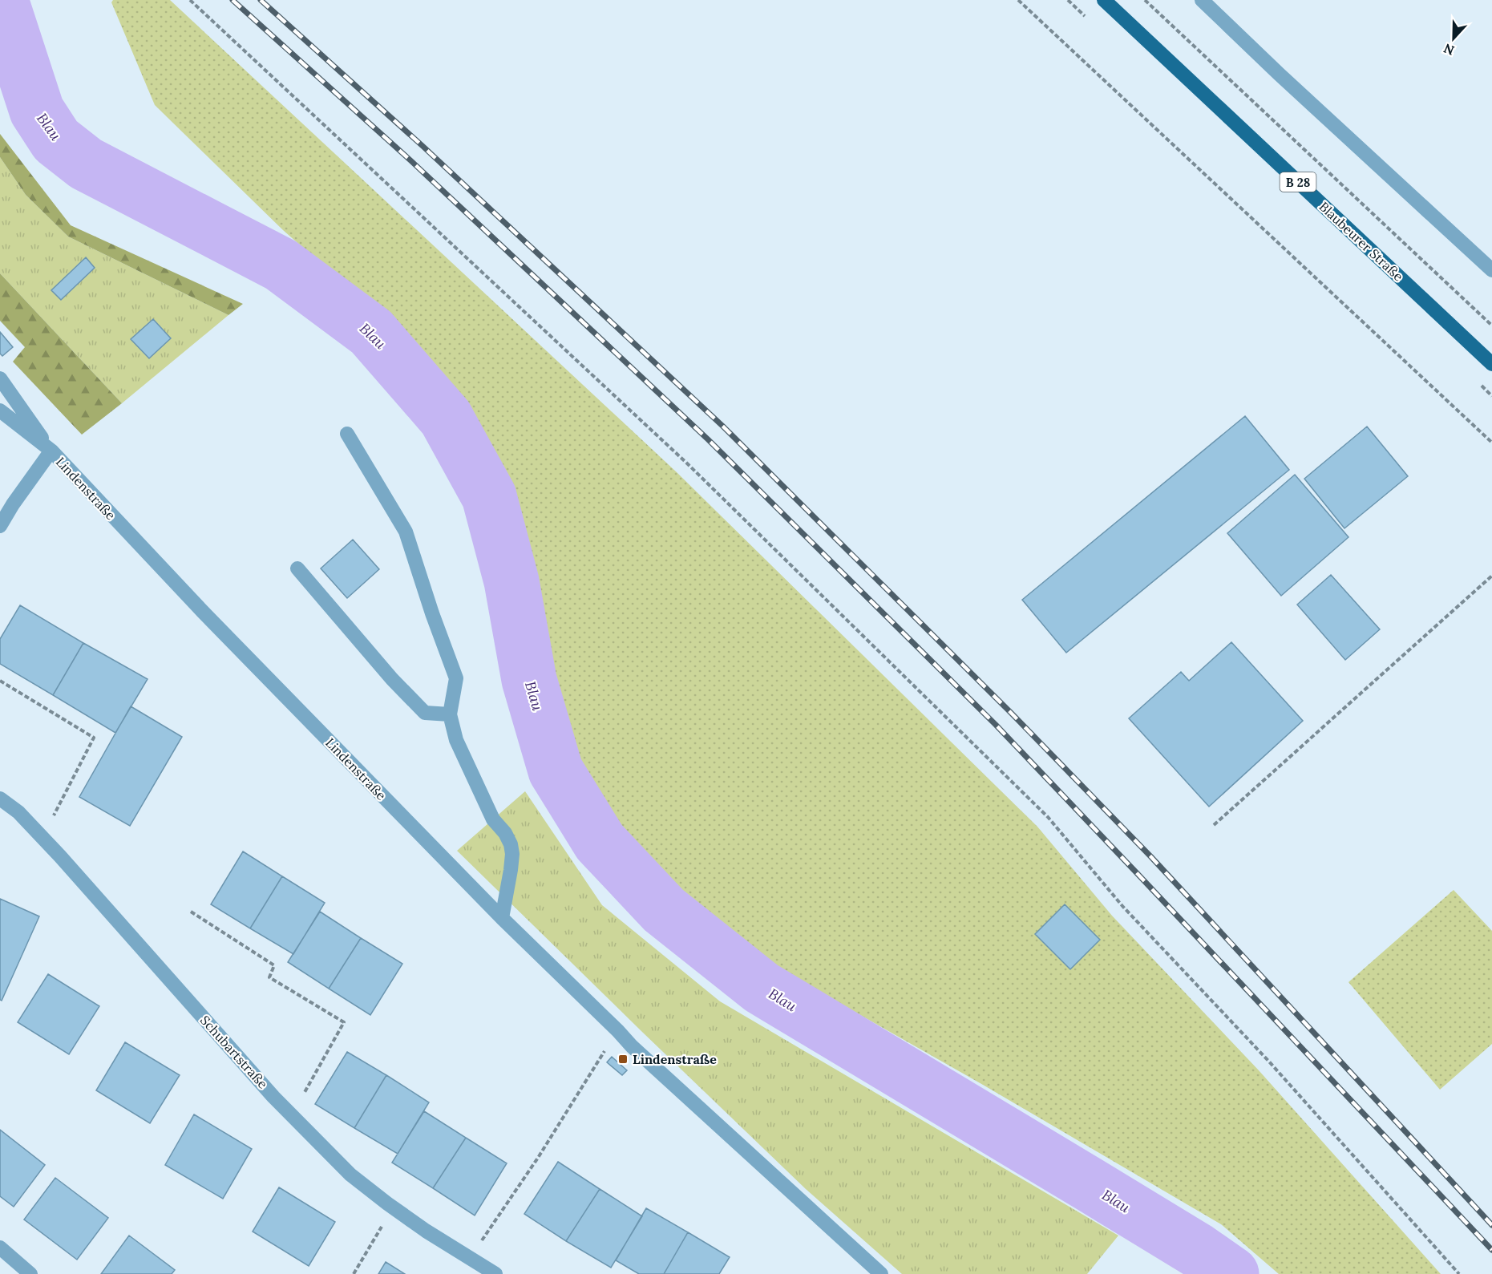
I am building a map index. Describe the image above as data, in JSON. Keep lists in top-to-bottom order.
{
  "streets": {
    "main road": ["B 28", "Blaubeurer Straße"],
    "street": ["Lindenstraße", "Schubartstraße"]
  },
  "water": ["Blau"],
  "places": {
    "transit": ["Lindenstraße"]
  },
  "north": "bottom"
}
